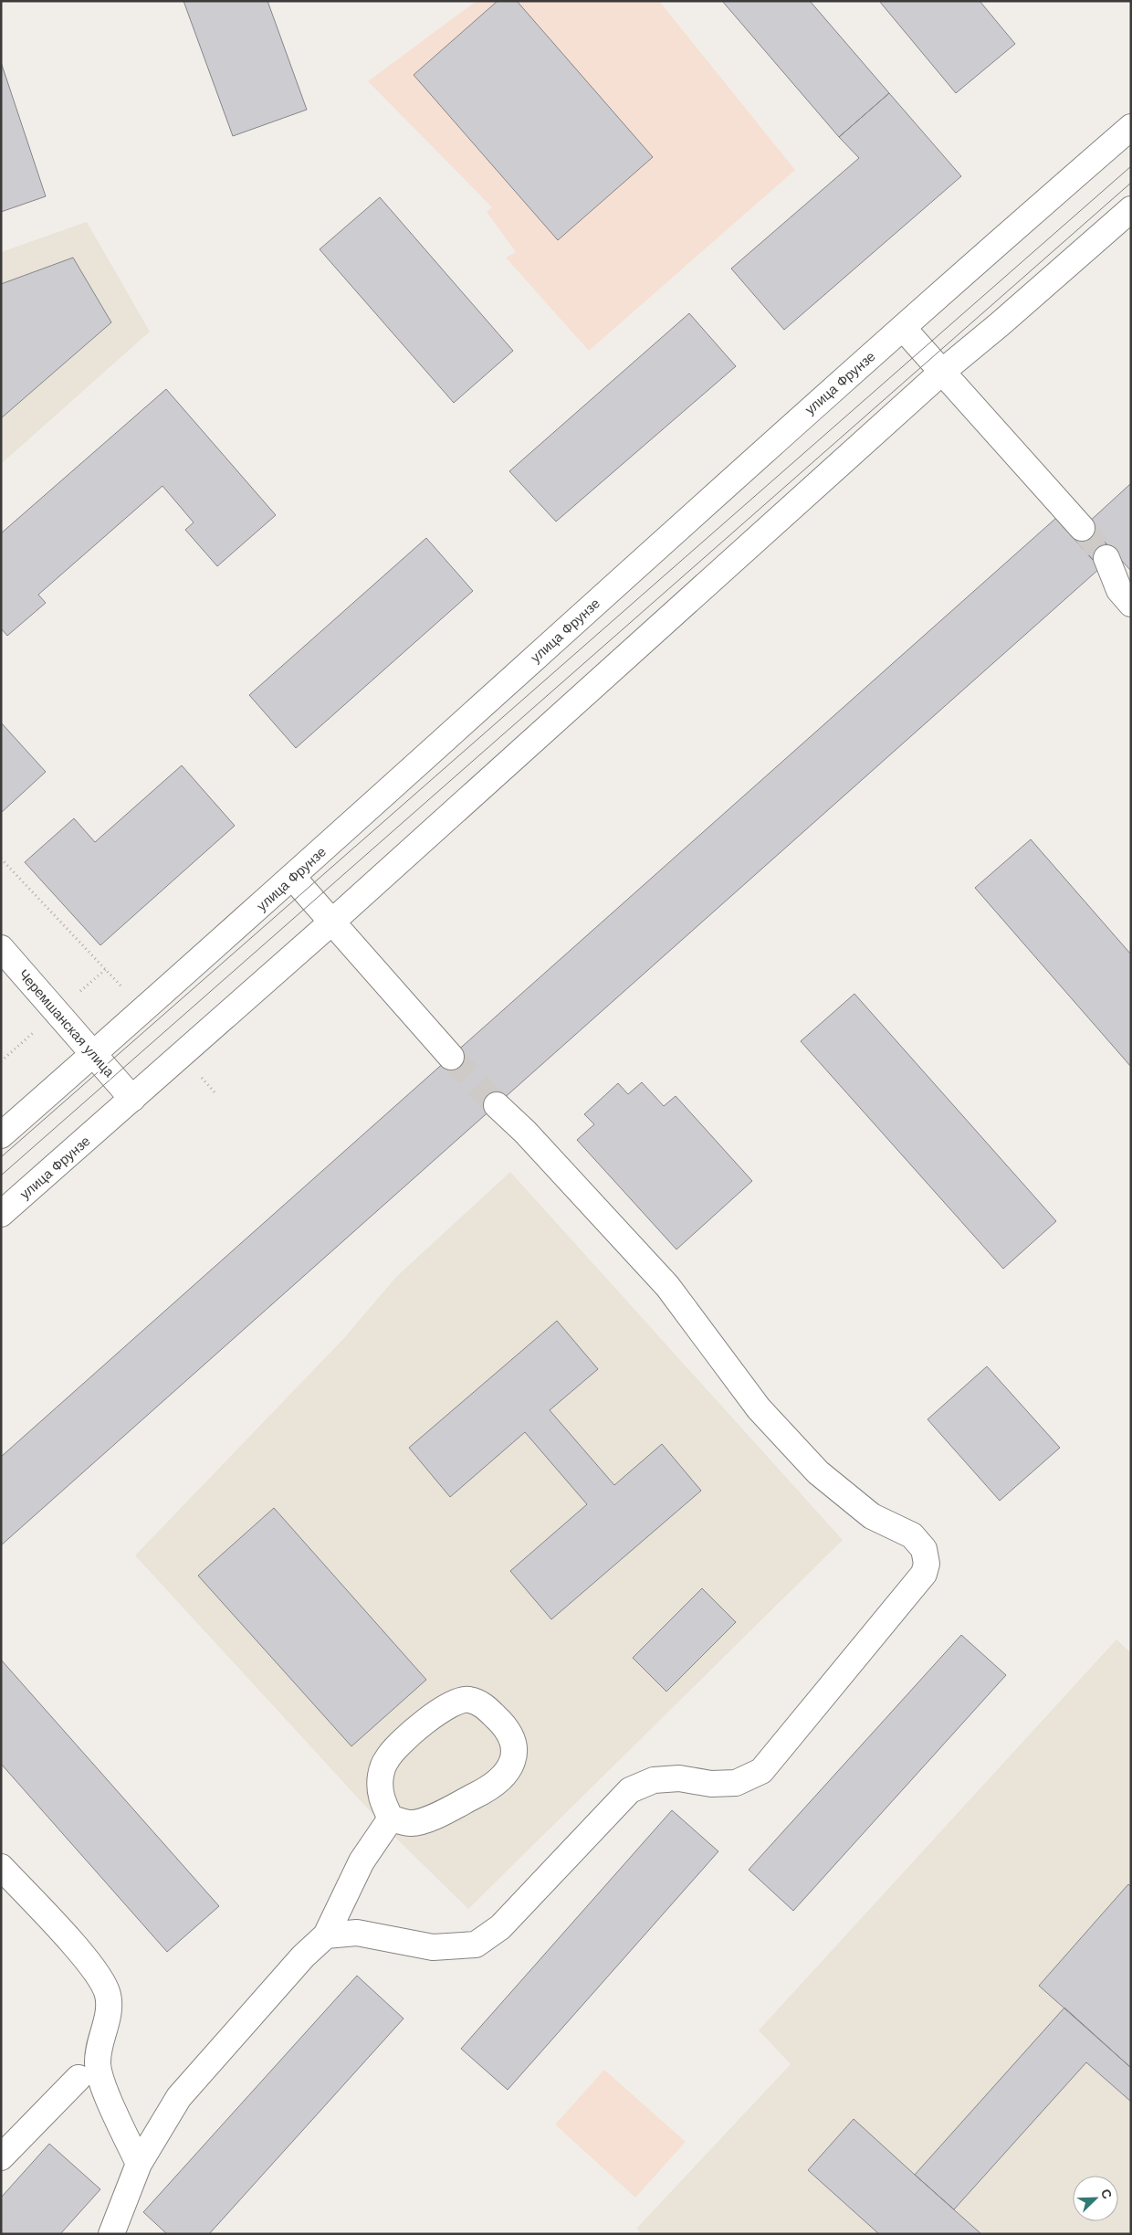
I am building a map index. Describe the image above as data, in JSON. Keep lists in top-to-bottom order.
{
  "streets": {
    "main road": ["улица Фрунзе", "Черемшанская улица"]
  },
  "crossings": [
    ["улица Фрунзе", "Черемшанская улица"]
  ],
  "north": "top right"
}
